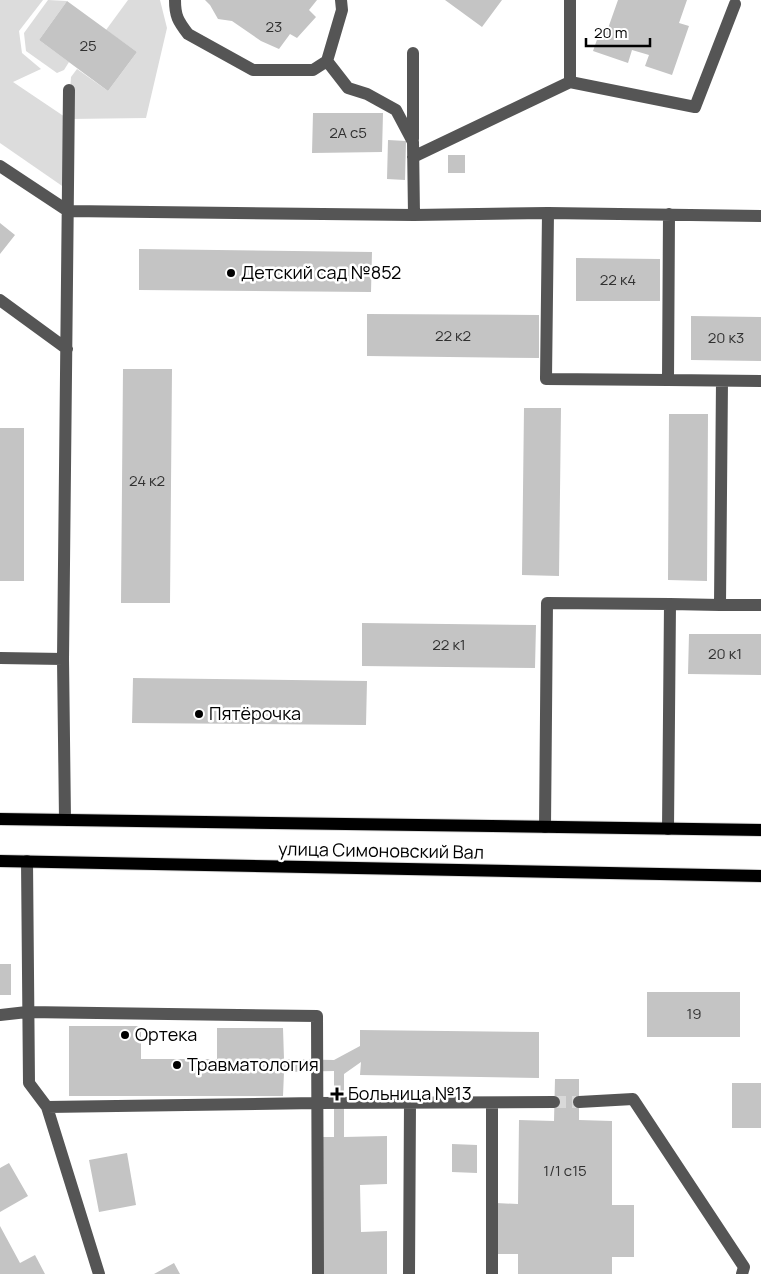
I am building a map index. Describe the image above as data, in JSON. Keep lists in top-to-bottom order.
{
  "streets": {
    "main road": ["улица Симоновский Вал"]
  },
  "places": {
    "other": [
      "Детский сад №852",
      "Пятёрочка",
      "Ортека",
      "Травматология"
    ],
    "health": ["Больница №13"]
  },
  "house_numbers": [
    "23",
    "25",
    "2А с5",
    "22 к4",
    "22 к2",
    "20 к3",
    "24 к2",
    "22 к1",
    "20 к1",
    "19",
    "1/1 с15"
  ],
  "scale_bar": "20 m"
}
